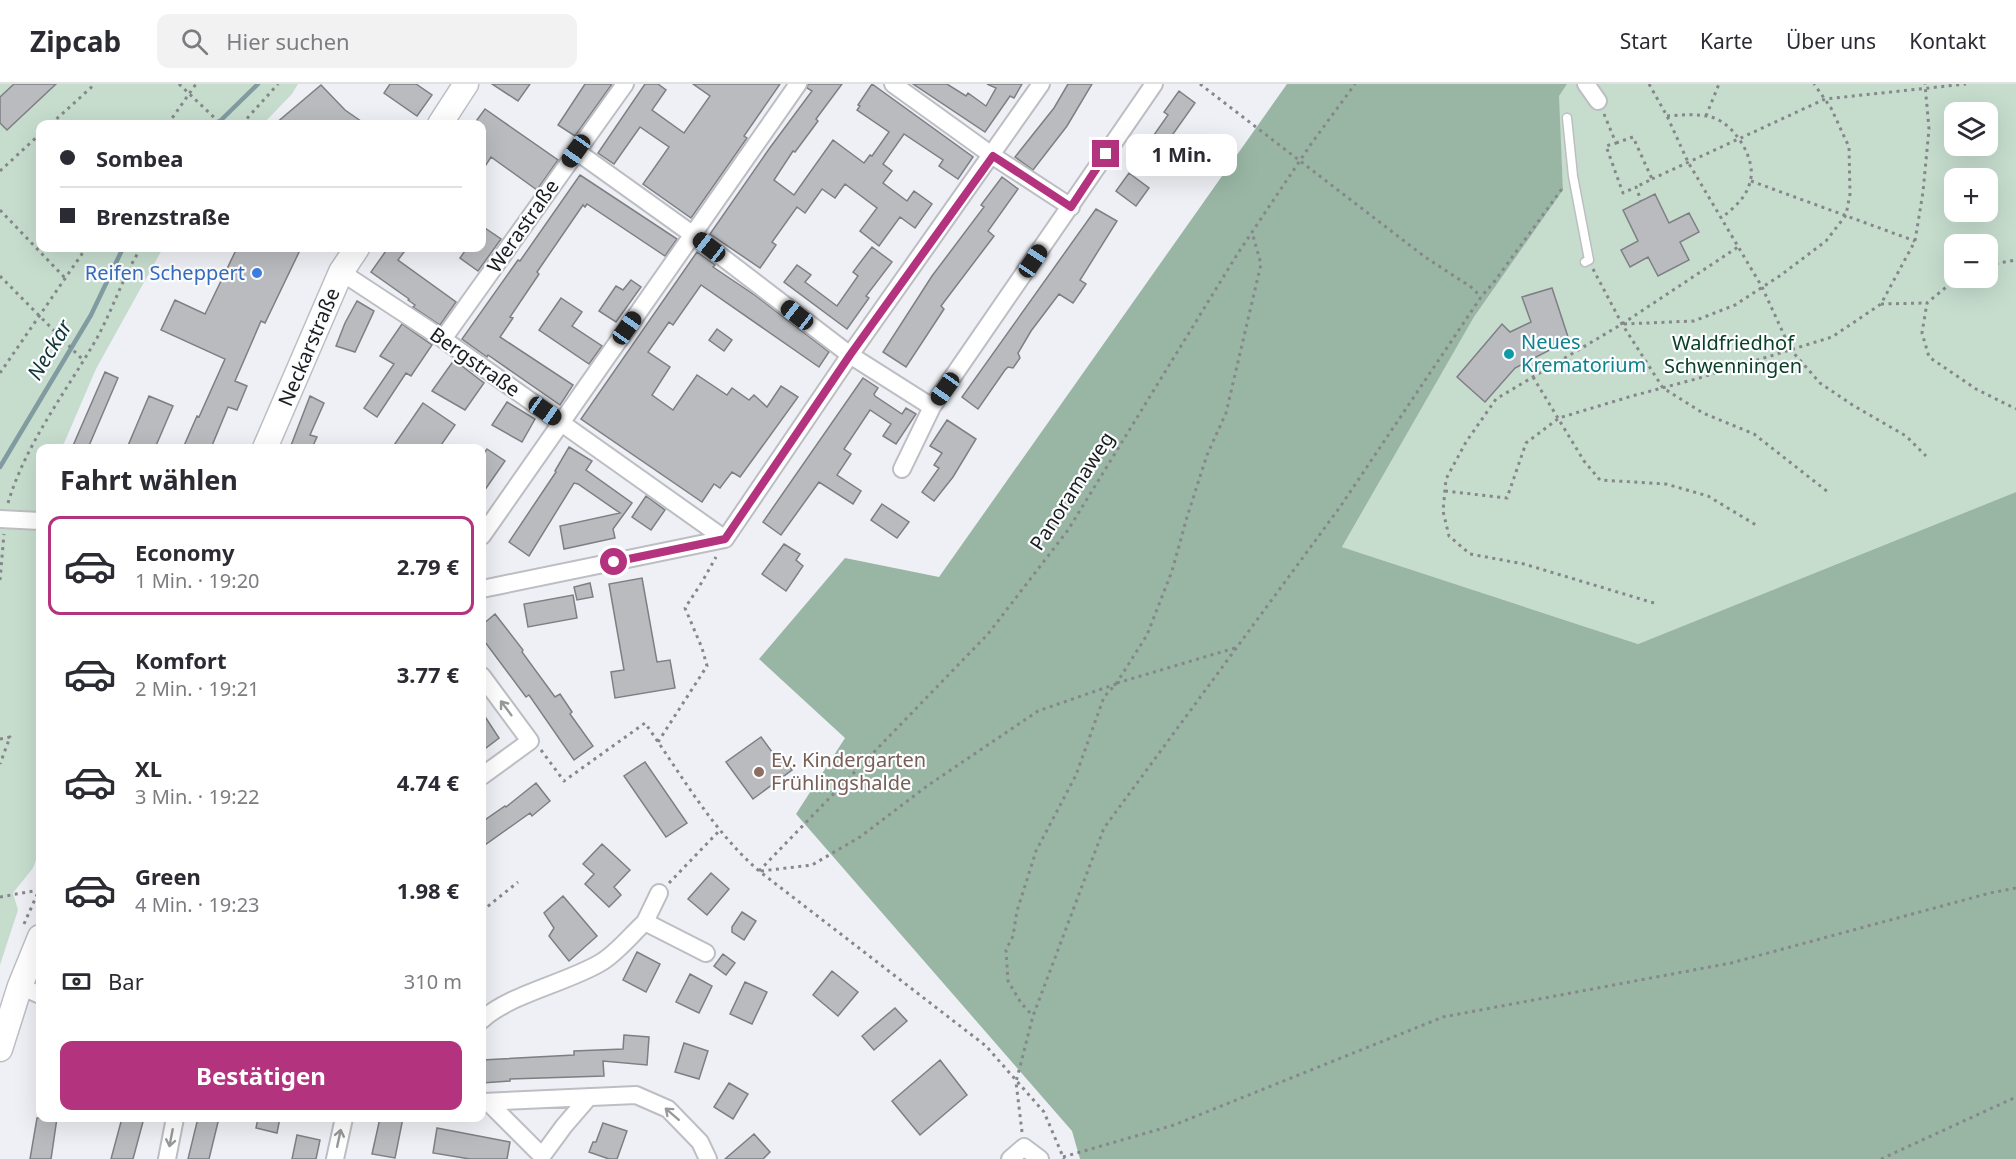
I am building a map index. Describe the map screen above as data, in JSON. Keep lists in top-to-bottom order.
{
  "streets": {
    "main road": ["Neckarstraße"],
    "street": ["Werastraße", "Bergstraße"],
    "path": ["Panoramaweg"]
  },
  "crossings": [
    ["Werastraße", "Bergstraße"],
    ["Neckarstraße", "Bergstraße"]
  ],
  "water": ["Neckar"],
  "parks": ["Waldfriedhof Schwenningen"],
  "places": ["Reifen Scheppert", "Neues Krematorium", "Ev. Kindergarten Frühlingshalde"],
  "page": {
    "header": "Zipcab",
    "search": "Hier suchen",
    "nav": [
      "Start",
      "Karte",
      "Über uns",
      "Kontakt"
    ],
    "map_buttons": ["+", "−"],
    "banner": ["Sombea", "Brenzstraße"],
    "bubble": "1 Min.",
    "heading": "Fahrt wählen",
    "list": [
      {
        "name": "Economy",
        "note": "1 Min. · 19:20",
        "value": "2.79 €"
      },
      {
        "name": "Komfort",
        "note": "2 Min. · 19:21",
        "value": "3.77 €"
      },
      {
        "name": "XL",
        "note": "3 Min. · 19:22",
        "value": "4.74 €"
      },
      {
        "name": "Green",
        "note": "4 Min. · 19:23",
        "value": "1.98 €"
      }
    ],
    "pay": ["Bar", "310 m"],
    "buttons": "Bestätigen"
  }
}
